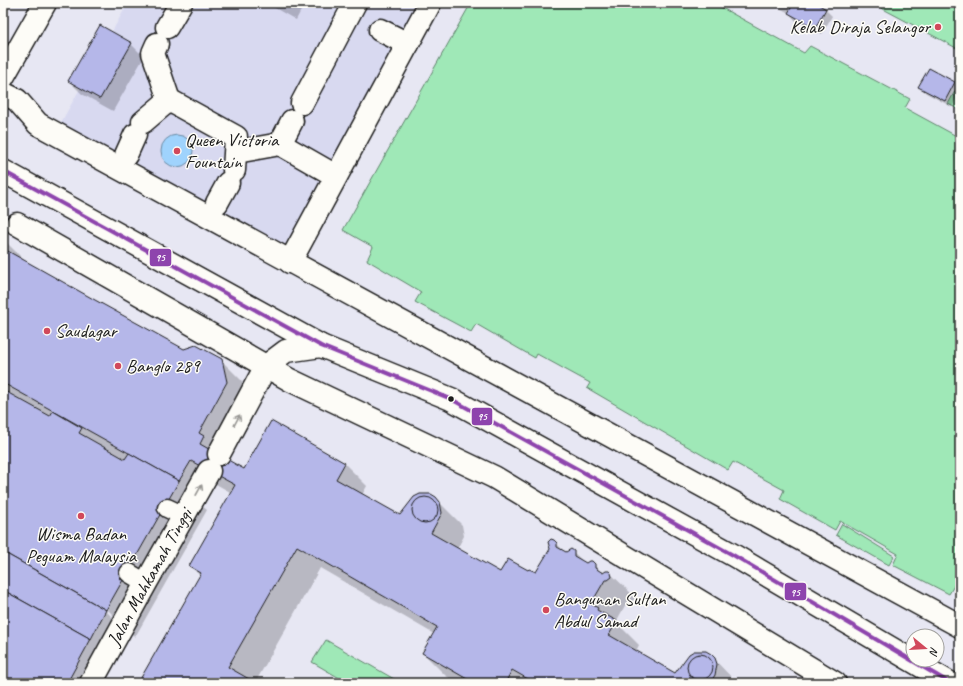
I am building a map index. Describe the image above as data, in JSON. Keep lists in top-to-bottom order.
{
  "streets": {
    "street": ["Jalan Mahkamah Tinggi"]
  },
  "one_way": ["Jalan Mahkamah Tinggi"],
  "places": [
    "Kelab Diraja Selangor",
    "Queen Victoria Fountain",
    "Saudagar",
    "Banglo 289",
    "Wisma Badan Peguam Malaysia",
    "Bangunan Sultan Abdul Samad"
  ],
  "lines": ["transit line 95"],
  "north": "right"
}
